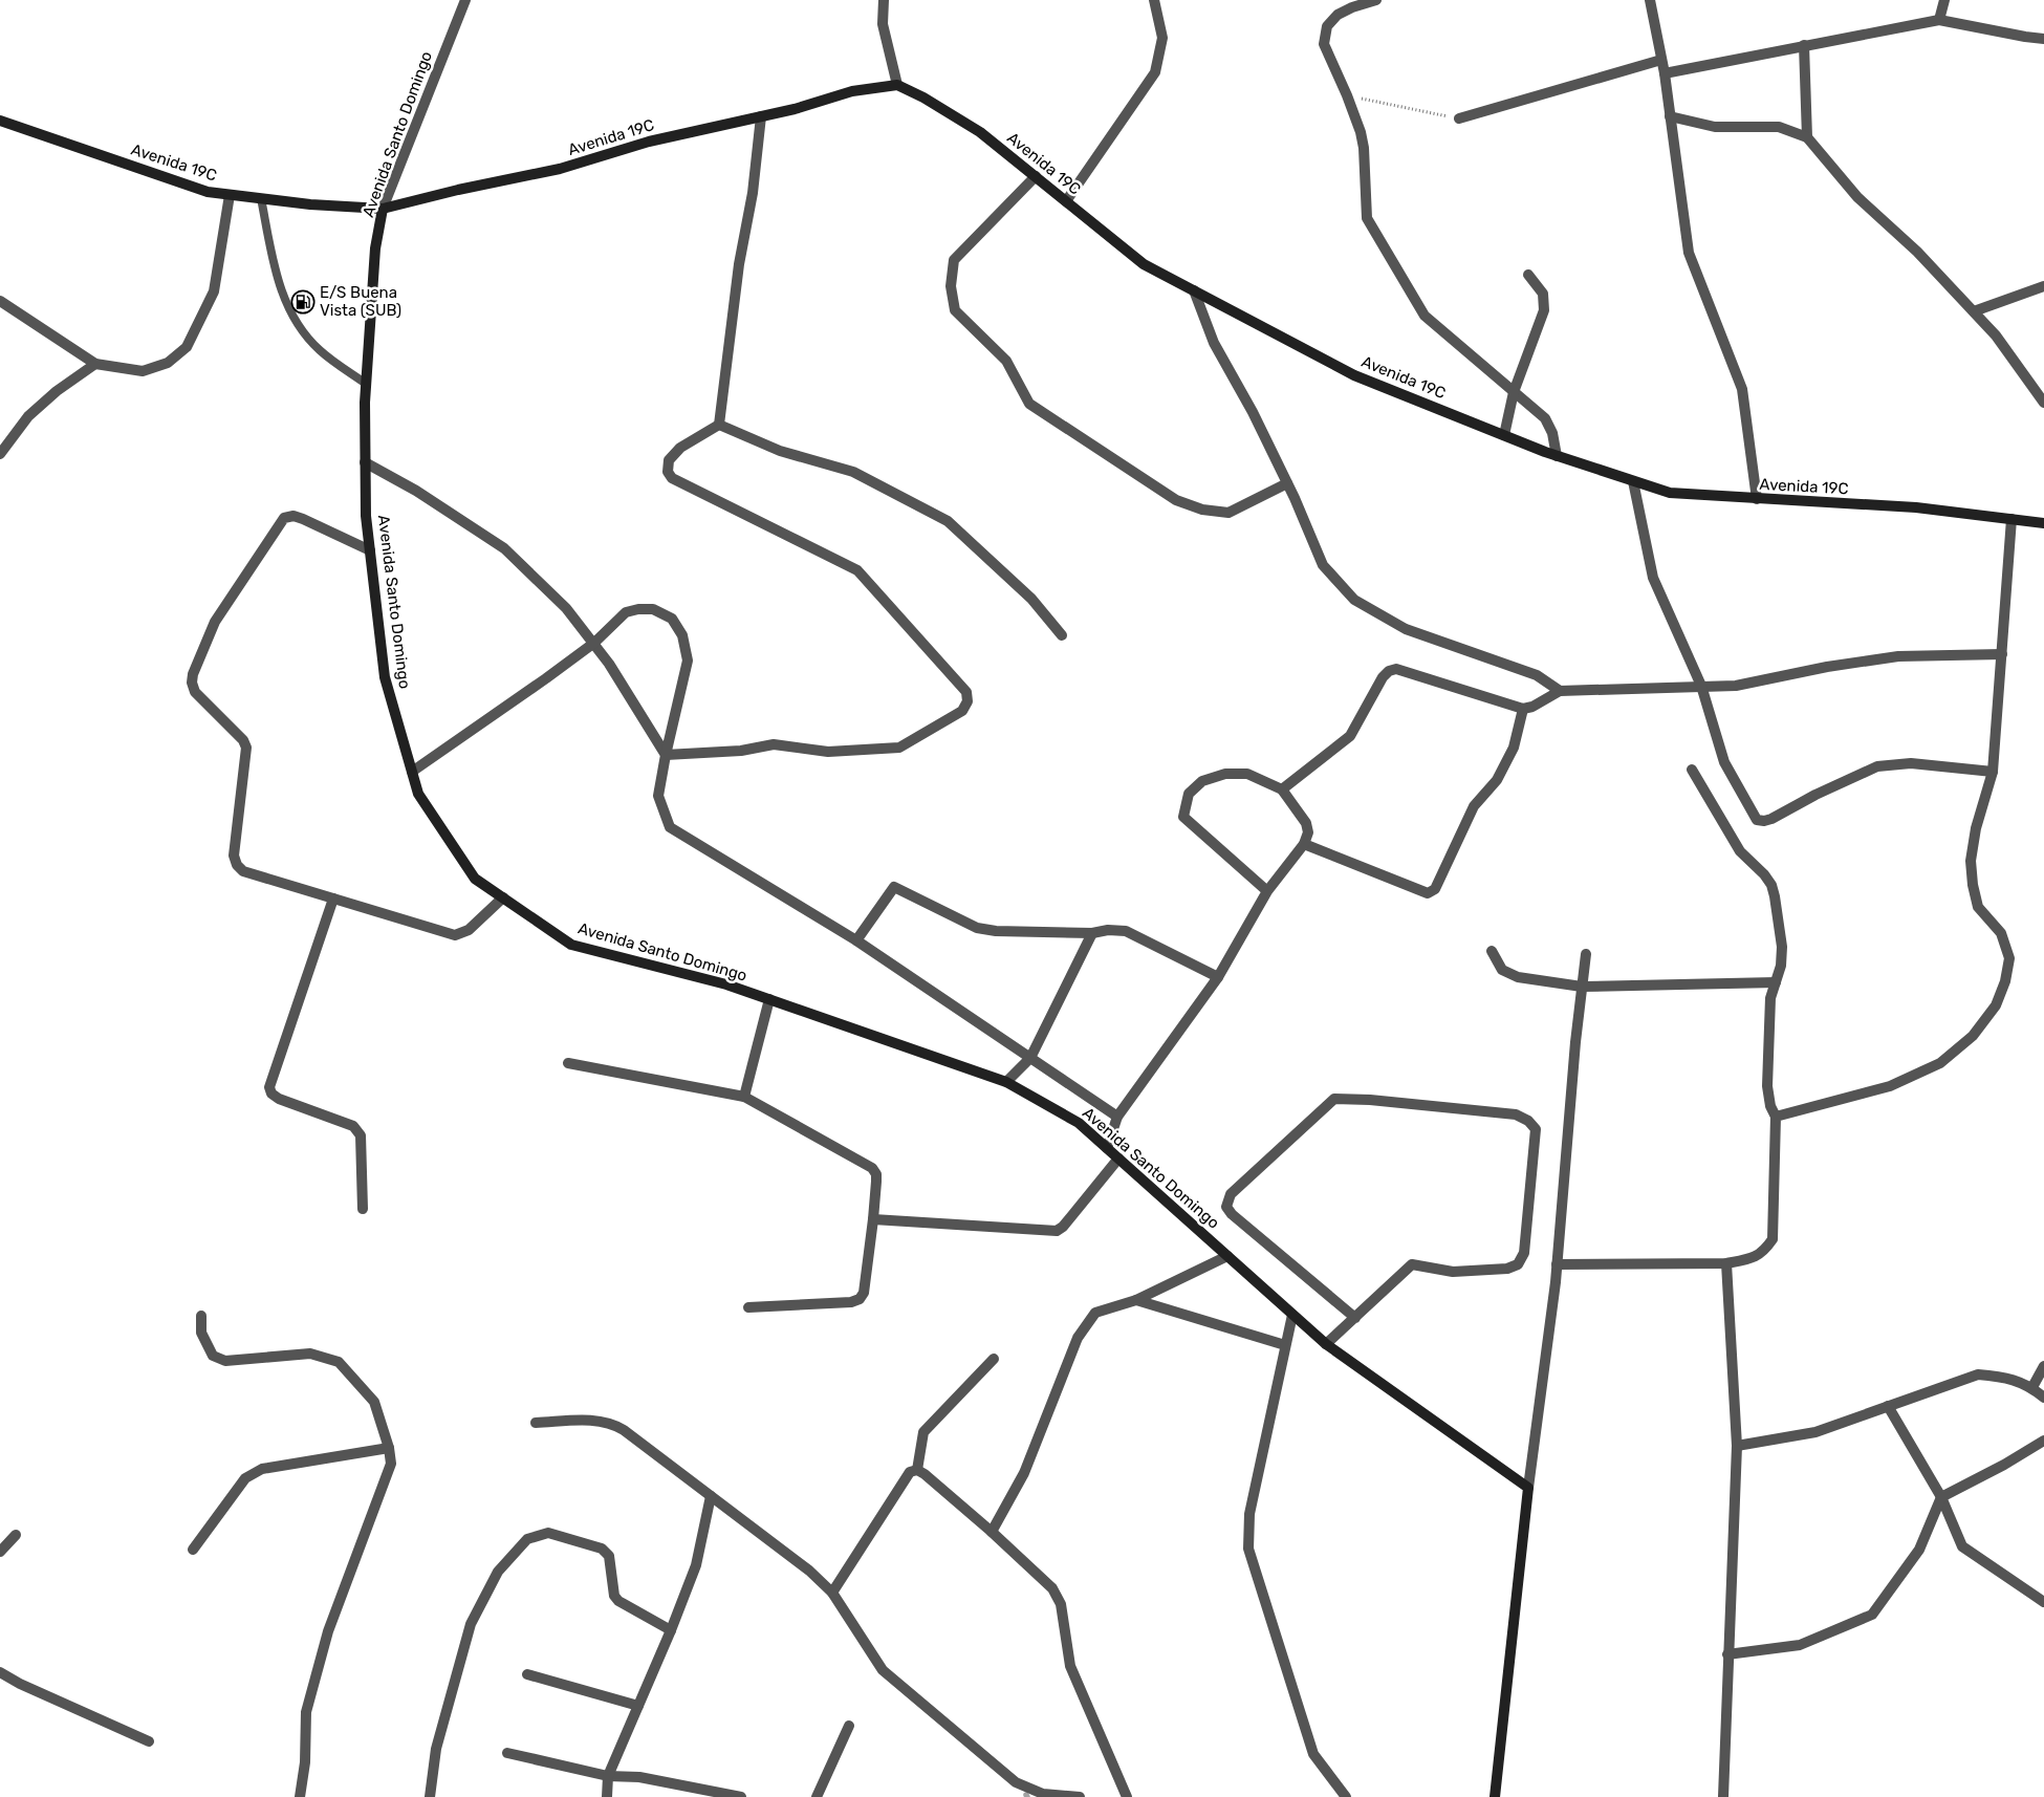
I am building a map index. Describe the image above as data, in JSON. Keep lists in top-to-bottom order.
{
  "streets": {
    "street": ["Avenida Santo Domingo", "Avenida 19C"]
  },
  "crossings": [
    ["Avenida Santo Domingo", "Avenida 19C"]
  ],
  "places": {
    "fuel station": ["E/S Buena Vista (SUB)"]
  }
}
